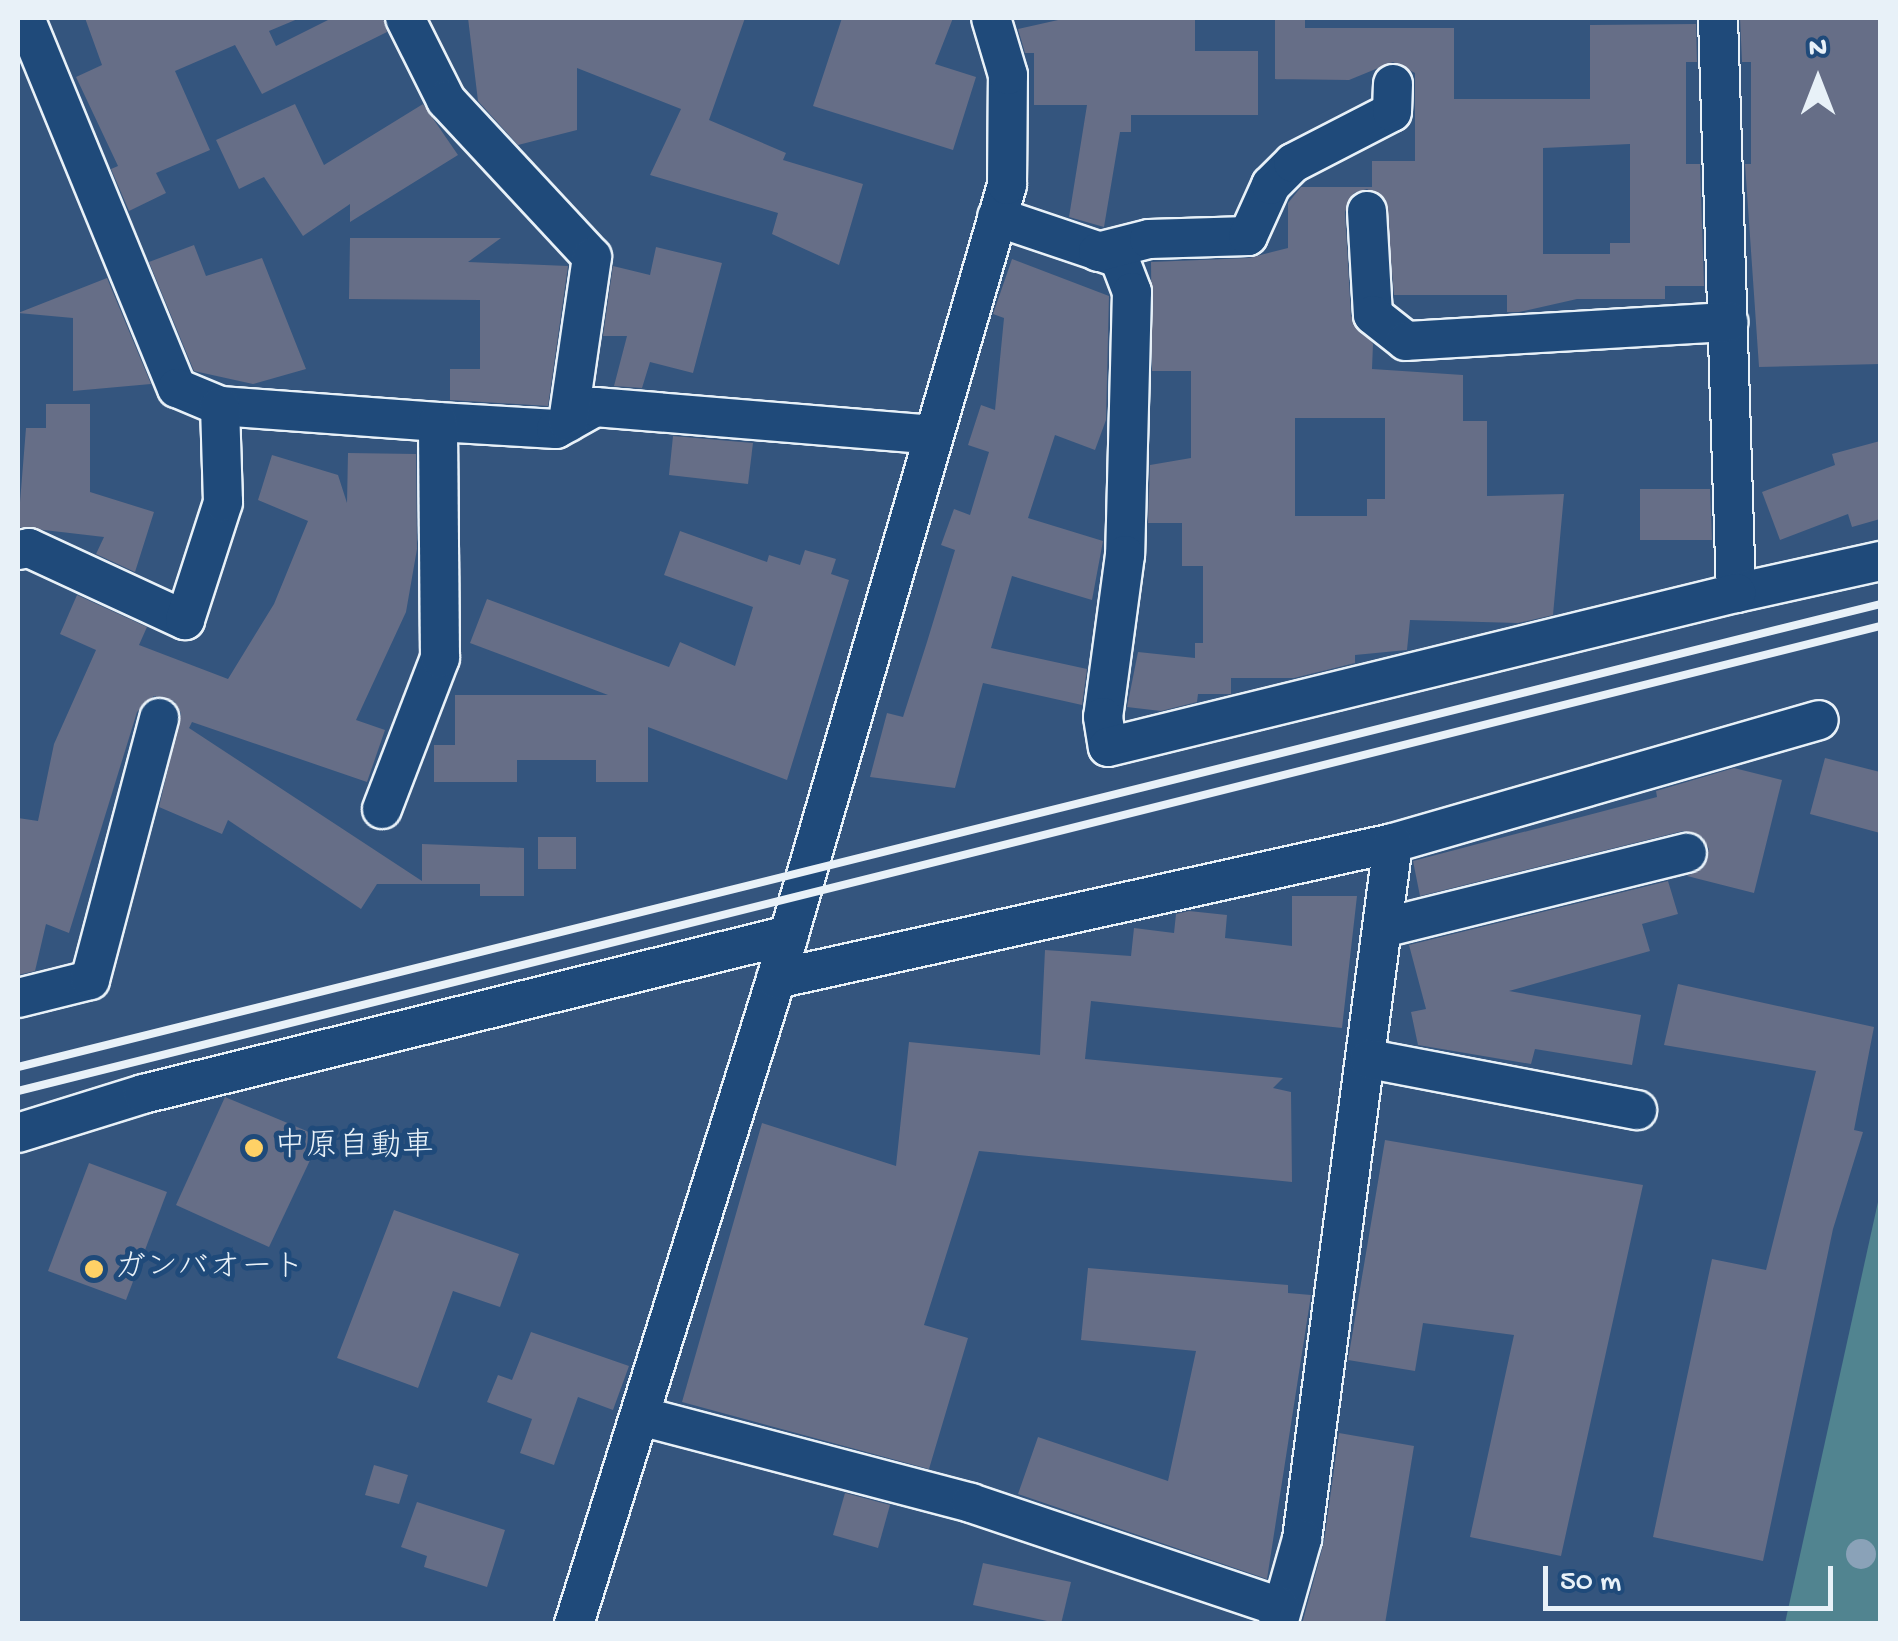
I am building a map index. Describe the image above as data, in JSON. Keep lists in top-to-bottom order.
{
  "places": ["中原自動車", "ガンバオート"],
  "scale_bar": "50 m",
  "north": "top"
}
